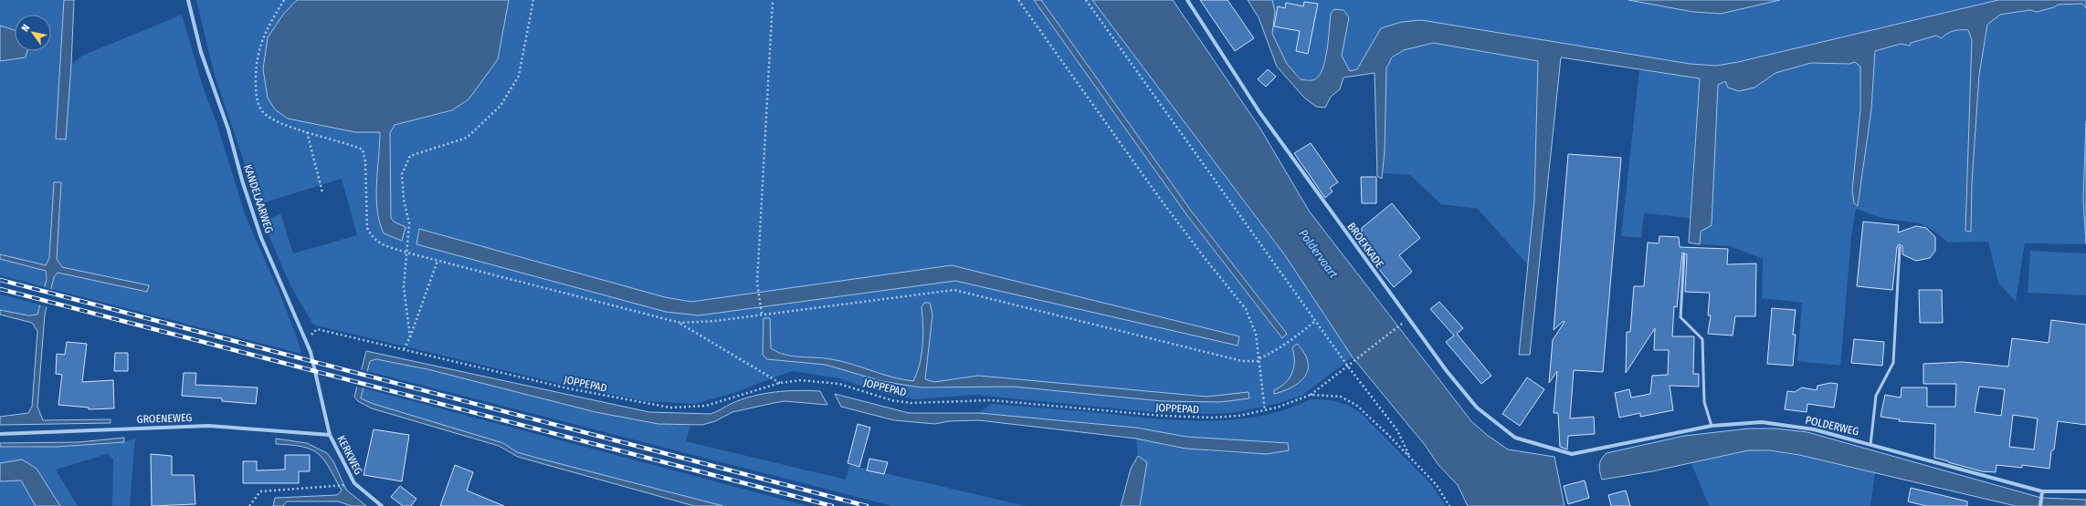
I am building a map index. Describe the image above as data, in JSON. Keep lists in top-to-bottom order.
{
  "streets": {
    "street": [
      "KANDELAARWEG",
      "BROEKKADE",
      "GROENEWEG",
      "POLDERWEG",
      "KERKWEG"
    ],
    "path": ["JOPPEPAD"]
  },
  "crossings": [
    ["KANDELAARWEG", "JOPPEPAD"],
    ["KANDELAARWEG", "KERKWEG"],
    ["BROEKKADE", "POLDERWEG"],
    ["GROENEWEG", "KERKWEG"]
  ],
  "water": ["Poldervaart"],
  "north": "top left"
}
